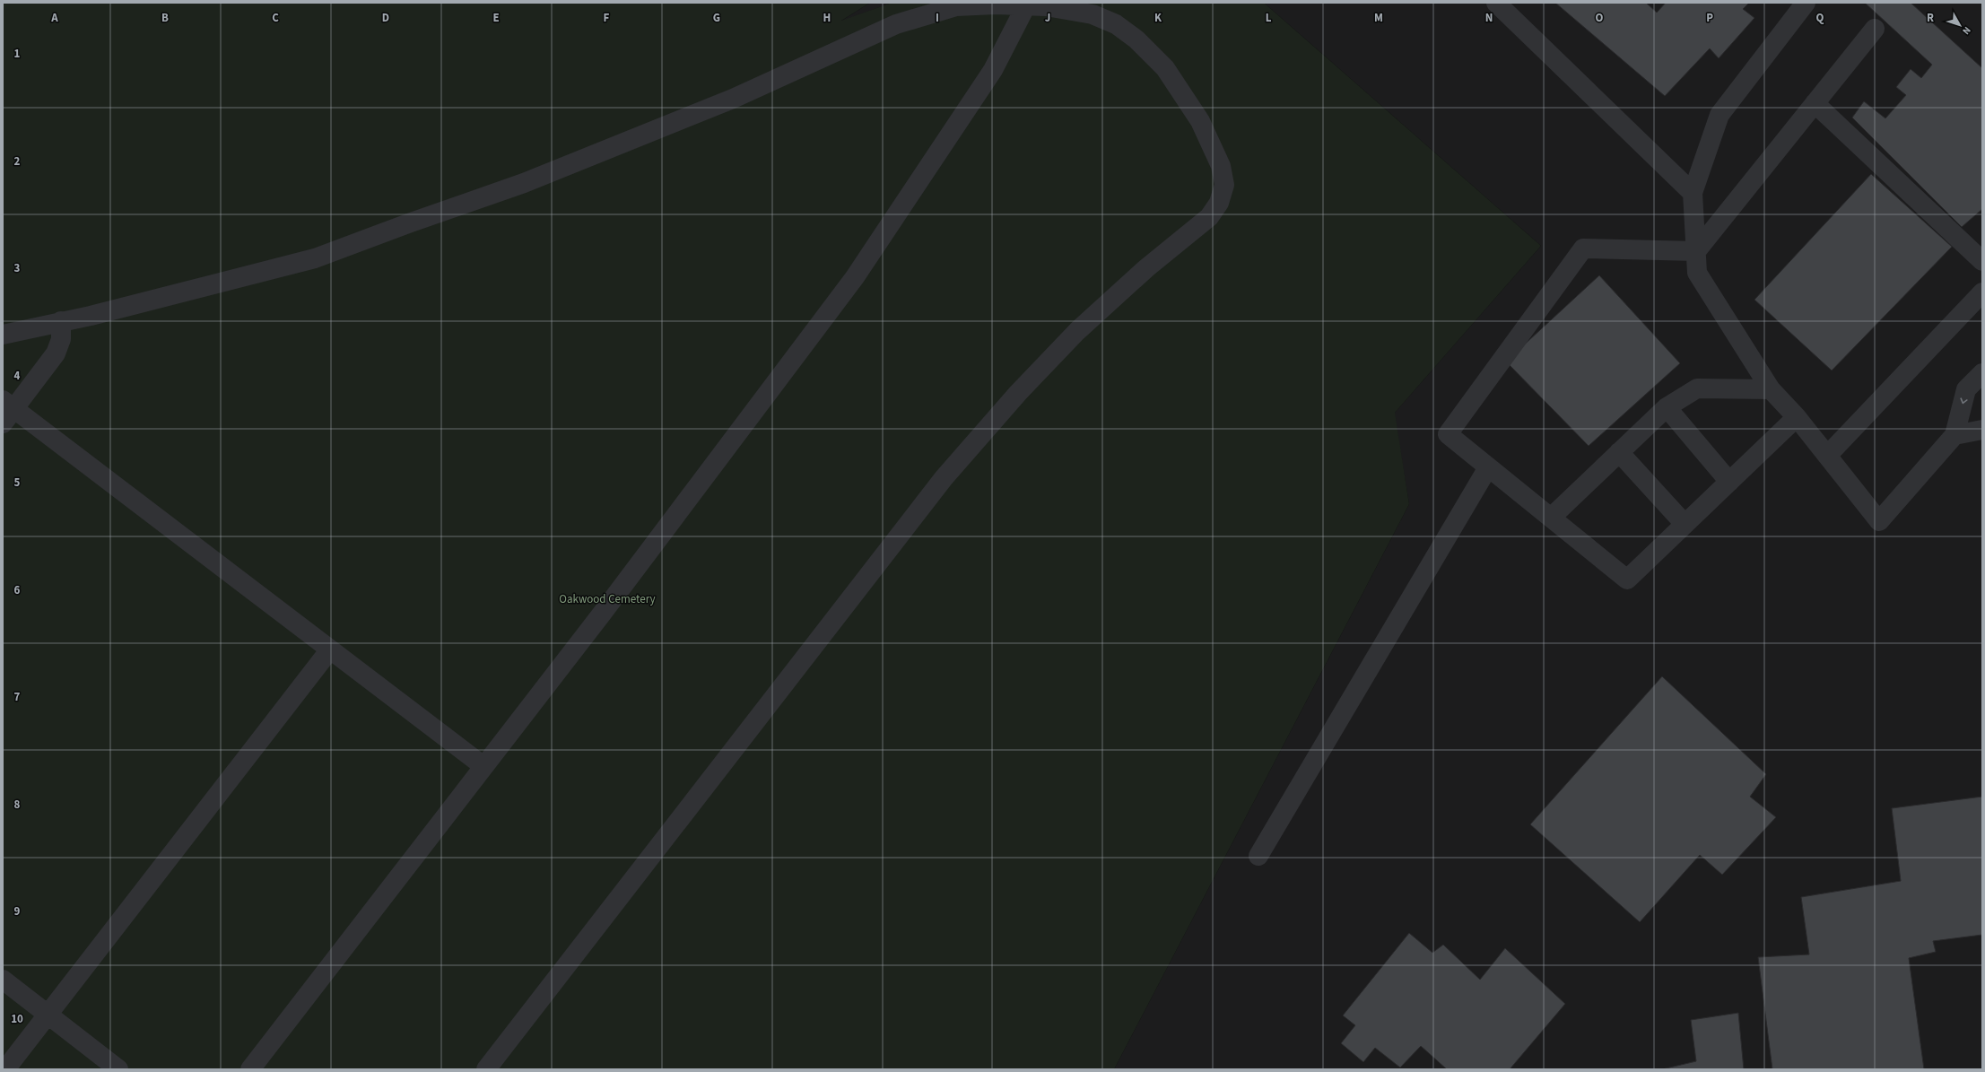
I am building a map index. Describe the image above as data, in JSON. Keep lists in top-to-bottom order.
{
  "parks": ["Oakwood Cemetery"],
  "north": "bottom right",
  "grid": {
    "columns": [
      "A",
      "B",
      "C",
      "D",
      "E",
      "F",
      "G",
      "H",
      "I",
      "J",
      "K",
      "L",
      "M",
      "N",
      "O",
      "P",
      "Q",
      "R"
    ],
    "rows": [
      "1",
      "2",
      "3",
      "4",
      "5",
      "6",
      "7",
      "8",
      "9",
      "10"
    ]
  }
}
